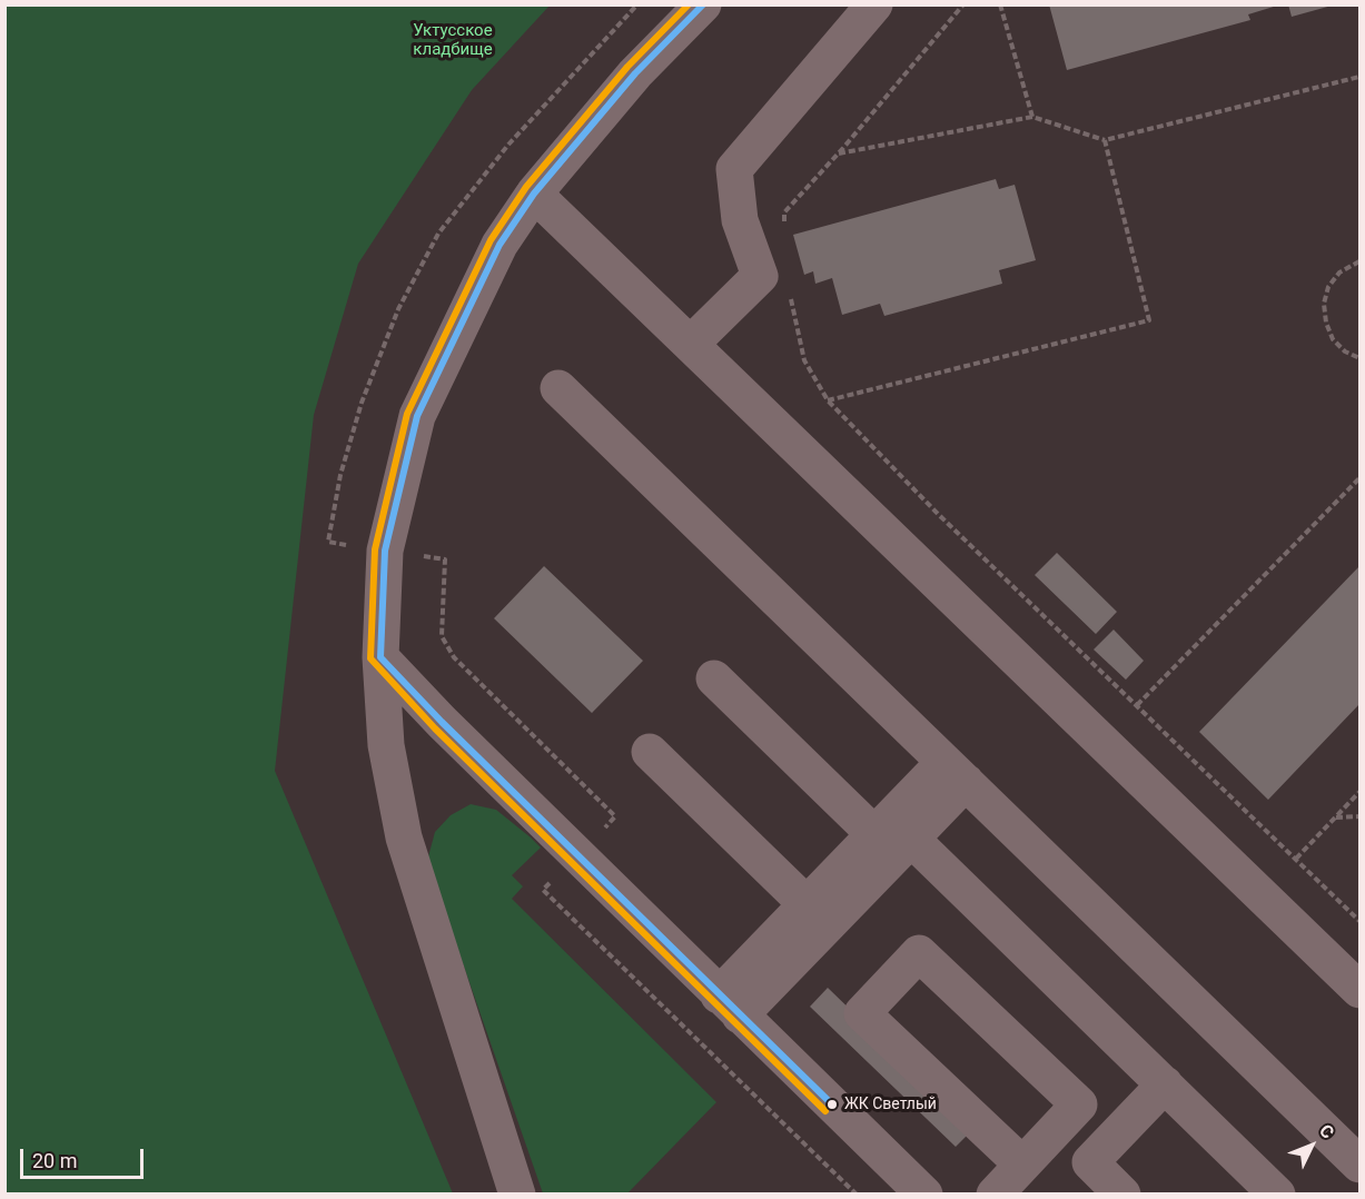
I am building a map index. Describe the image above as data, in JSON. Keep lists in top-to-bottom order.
{
  "parks": ["Уктусское кладбище"],
  "places": ["ЖК Светлый"],
  "scale_bar": "20 m",
  "north": "top right"
}
